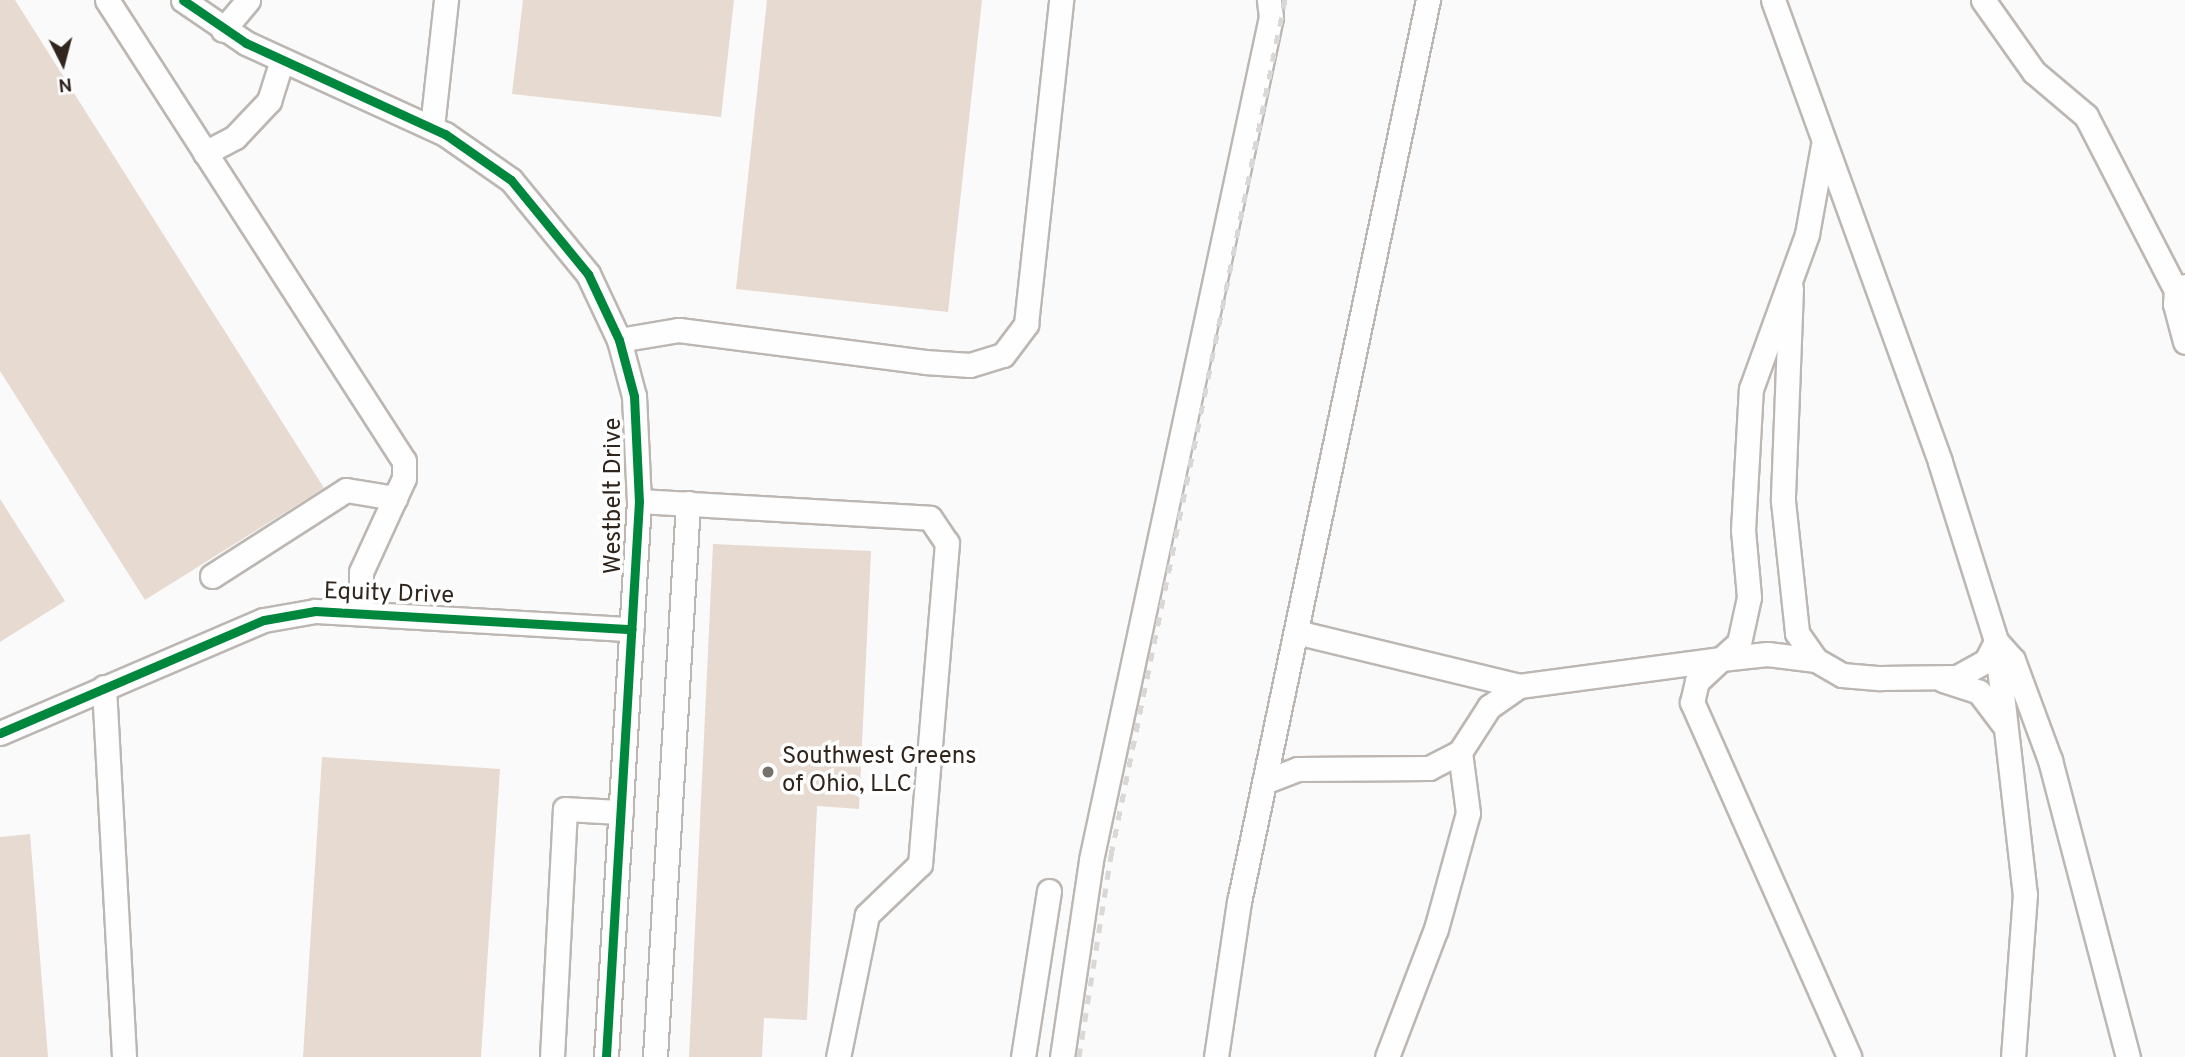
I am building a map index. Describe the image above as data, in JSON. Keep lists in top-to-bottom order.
{
  "streets": {
    "street": ["Westbelt Drive", "Equity Drive"]
  },
  "crossings": [
    ["Westbelt Drive", "Equity Drive"]
  ],
  "places": ["Southwest Greens of Ohio, LLC"],
  "north": "bottom"
}
